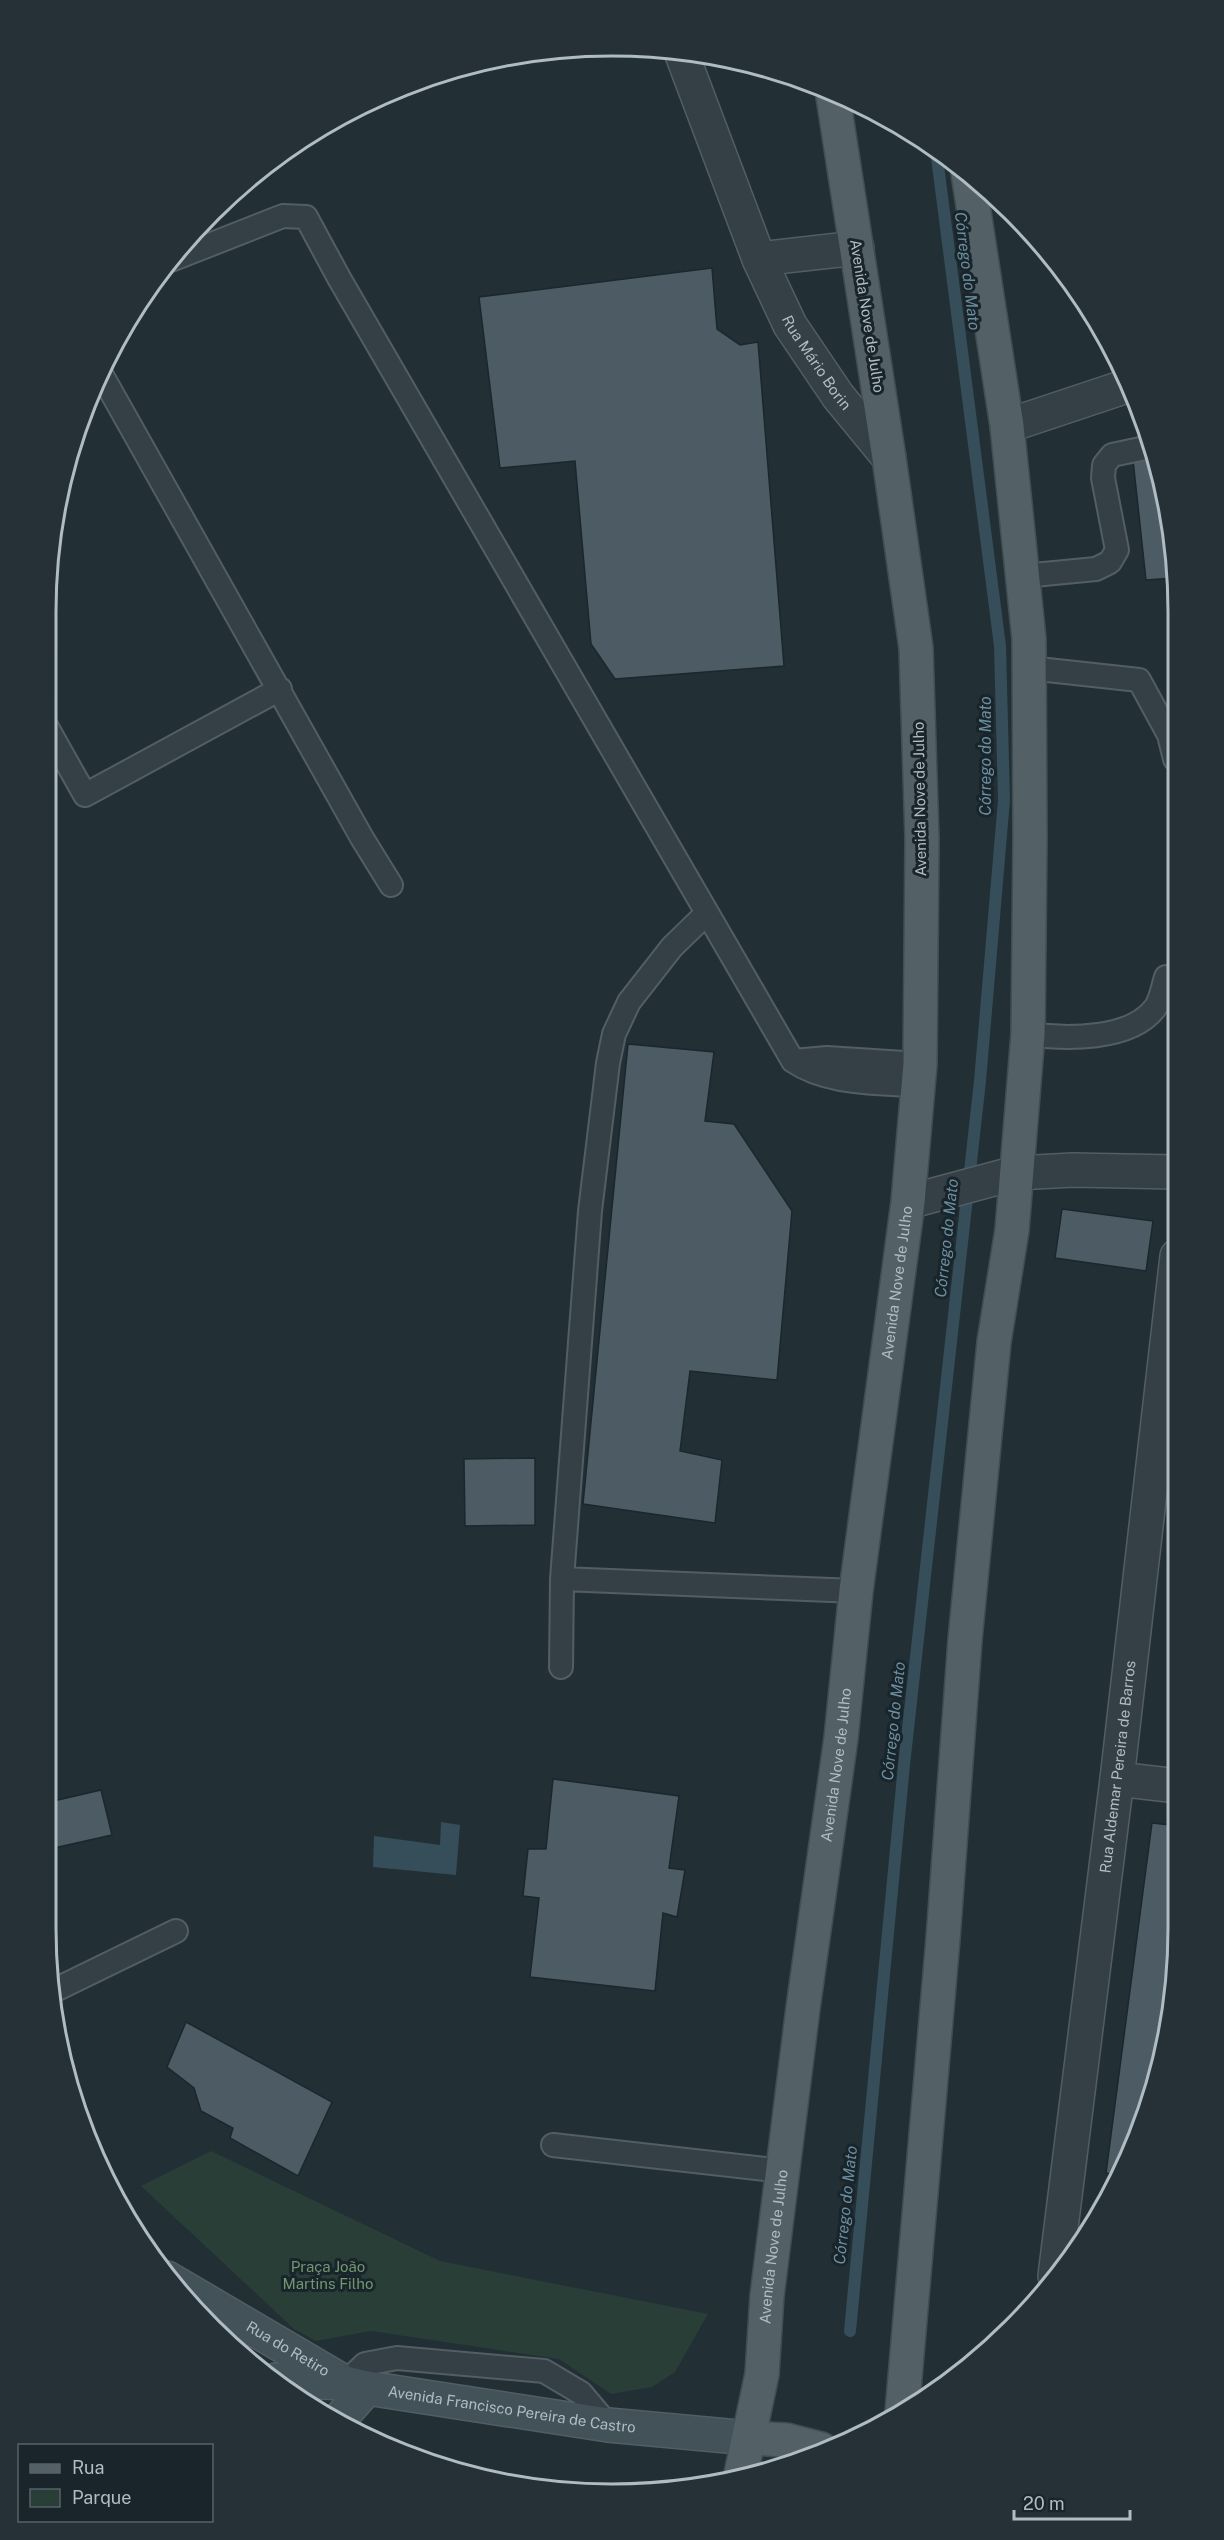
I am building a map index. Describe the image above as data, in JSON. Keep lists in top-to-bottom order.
{
  "streets": {
    "main road": ["Avenida Nove de Julho", "Rua do Retiro", "Avenida Francisco Pereira de Castro"],
    "street": ["Rua Mário Borin", "Rua Aldemar Pereira de Barros"]
  },
  "crossings": [
    ["Avenida Nove de Julho", "Rua Mário Borin"],
    ["Avenida Nove de Julho", "Avenida Francisco Pereira de Castro"],
    ["Rua do Retiro", "Avenida Francisco Pereira de Castro"]
  ],
  "water": ["Córrego do Mato"],
  "parks": ["Praça João Martins Filho"],
  "legend": ["Rua", "Parque"],
  "scale_bar": "20 m"
}
